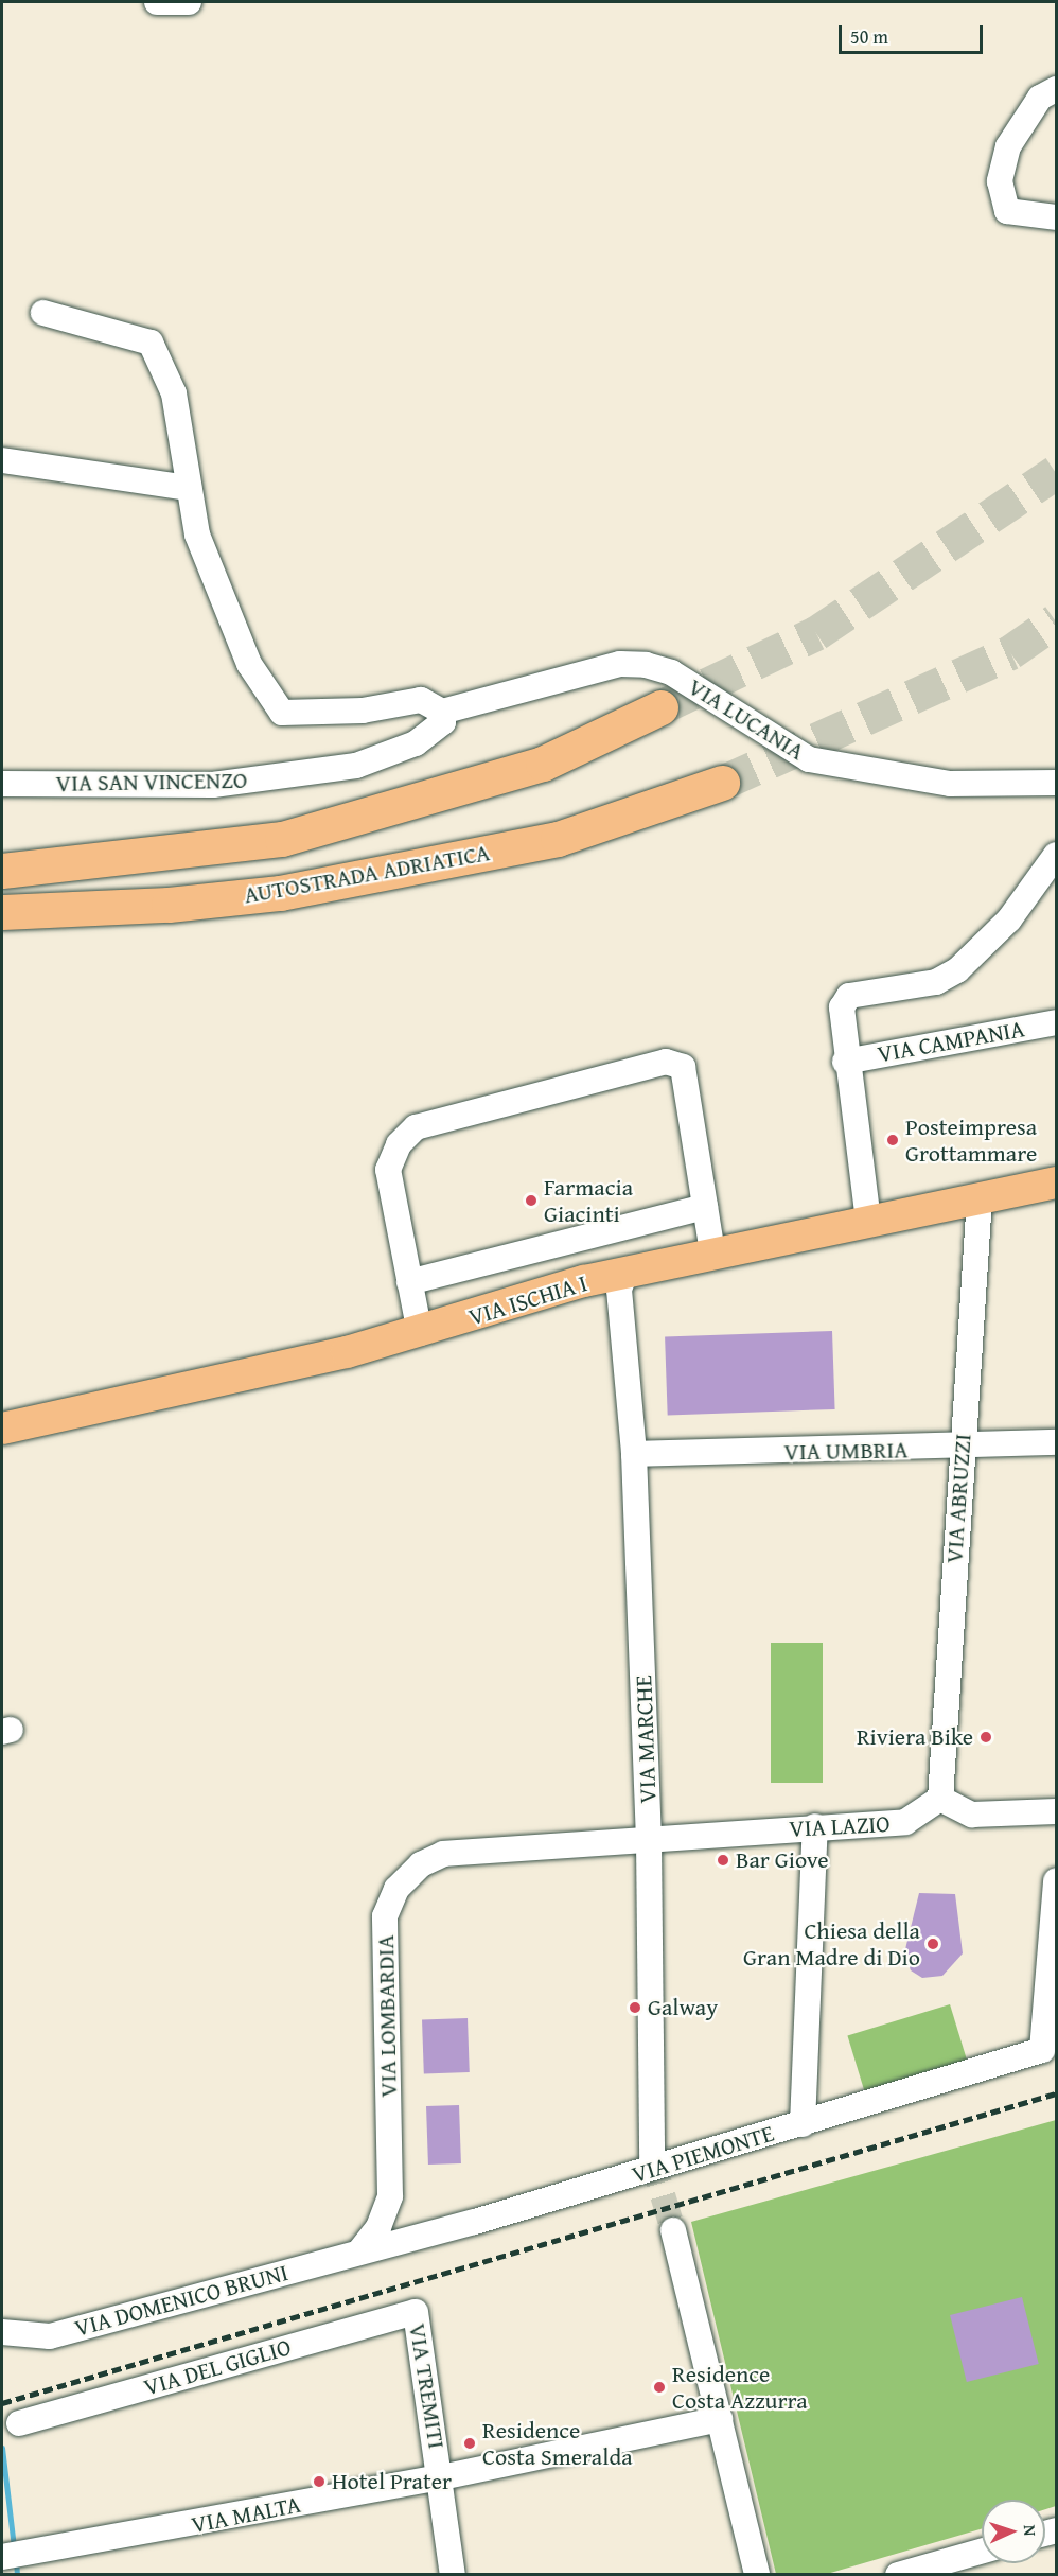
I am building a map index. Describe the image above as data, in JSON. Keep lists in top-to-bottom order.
{
  "streets": {
    "highway": ["AUTOSTRADA ADRIATICA"],
    "main road": ["VIA ISCHIA I"],
    "street": [
      "VIA LUCANIA",
      "VIA SAN VINCENZO",
      "VIA CAMPANIA",
      "VIA UMBRIA",
      "VIA ABRUZZI",
      "VIA MARCHE",
      "VIA LAZIO",
      "VIA LOMBARDIA",
      "VIA PIEMONTE",
      "VIA DOMENICO BRUNI",
      "VIA DEL GIGLIO",
      "VIA TREMITI",
      "VIA MALTA"
    ]
  },
  "crossings": [
    ["VIA LUCANIA", "VIA SAN VINCENZO"],
    ["VIA ISCHIA I", "VIA ABRUZZI"],
    ["VIA ISCHIA I", "VIA MARCHE"],
    ["VIA UMBRIA", "VIA ABRUZZI"],
    ["VIA UMBRIA", "VIA MARCHE"],
    ["VIA ABRUZZI", "VIA LAZIO"],
    ["VIA MARCHE", "VIA LAZIO"],
    ["VIA MARCHE", "VIA LOMBARDIA"],
    ["VIA LAZIO", "VIA LOMBARDIA"],
    ["VIA LOMBARDIA", "VIA PIEMONTE"],
    ["VIA LOMBARDIA", "VIA DOMENICO BRUNI"],
    ["VIA PIEMONTE", "VIA DOMENICO BRUNI"],
    ["VIA DEL GIGLIO", "VIA TREMITI"],
    ["VIA TREMITI", "VIA MALTA"]
  ],
  "places": [
    "Posteimpresa Grottammare",
    "Farmacia Giacinti",
    "Riviera Bike",
    "Bar Giove",
    "Chiesa della Gran Madre di Dio",
    "Galway",
    "Residence Costa Azzurra",
    "Residence Costa Smeralda",
    "Hotel Prater"
  ],
  "scale_bar": "50 m",
  "north": "right"
}
